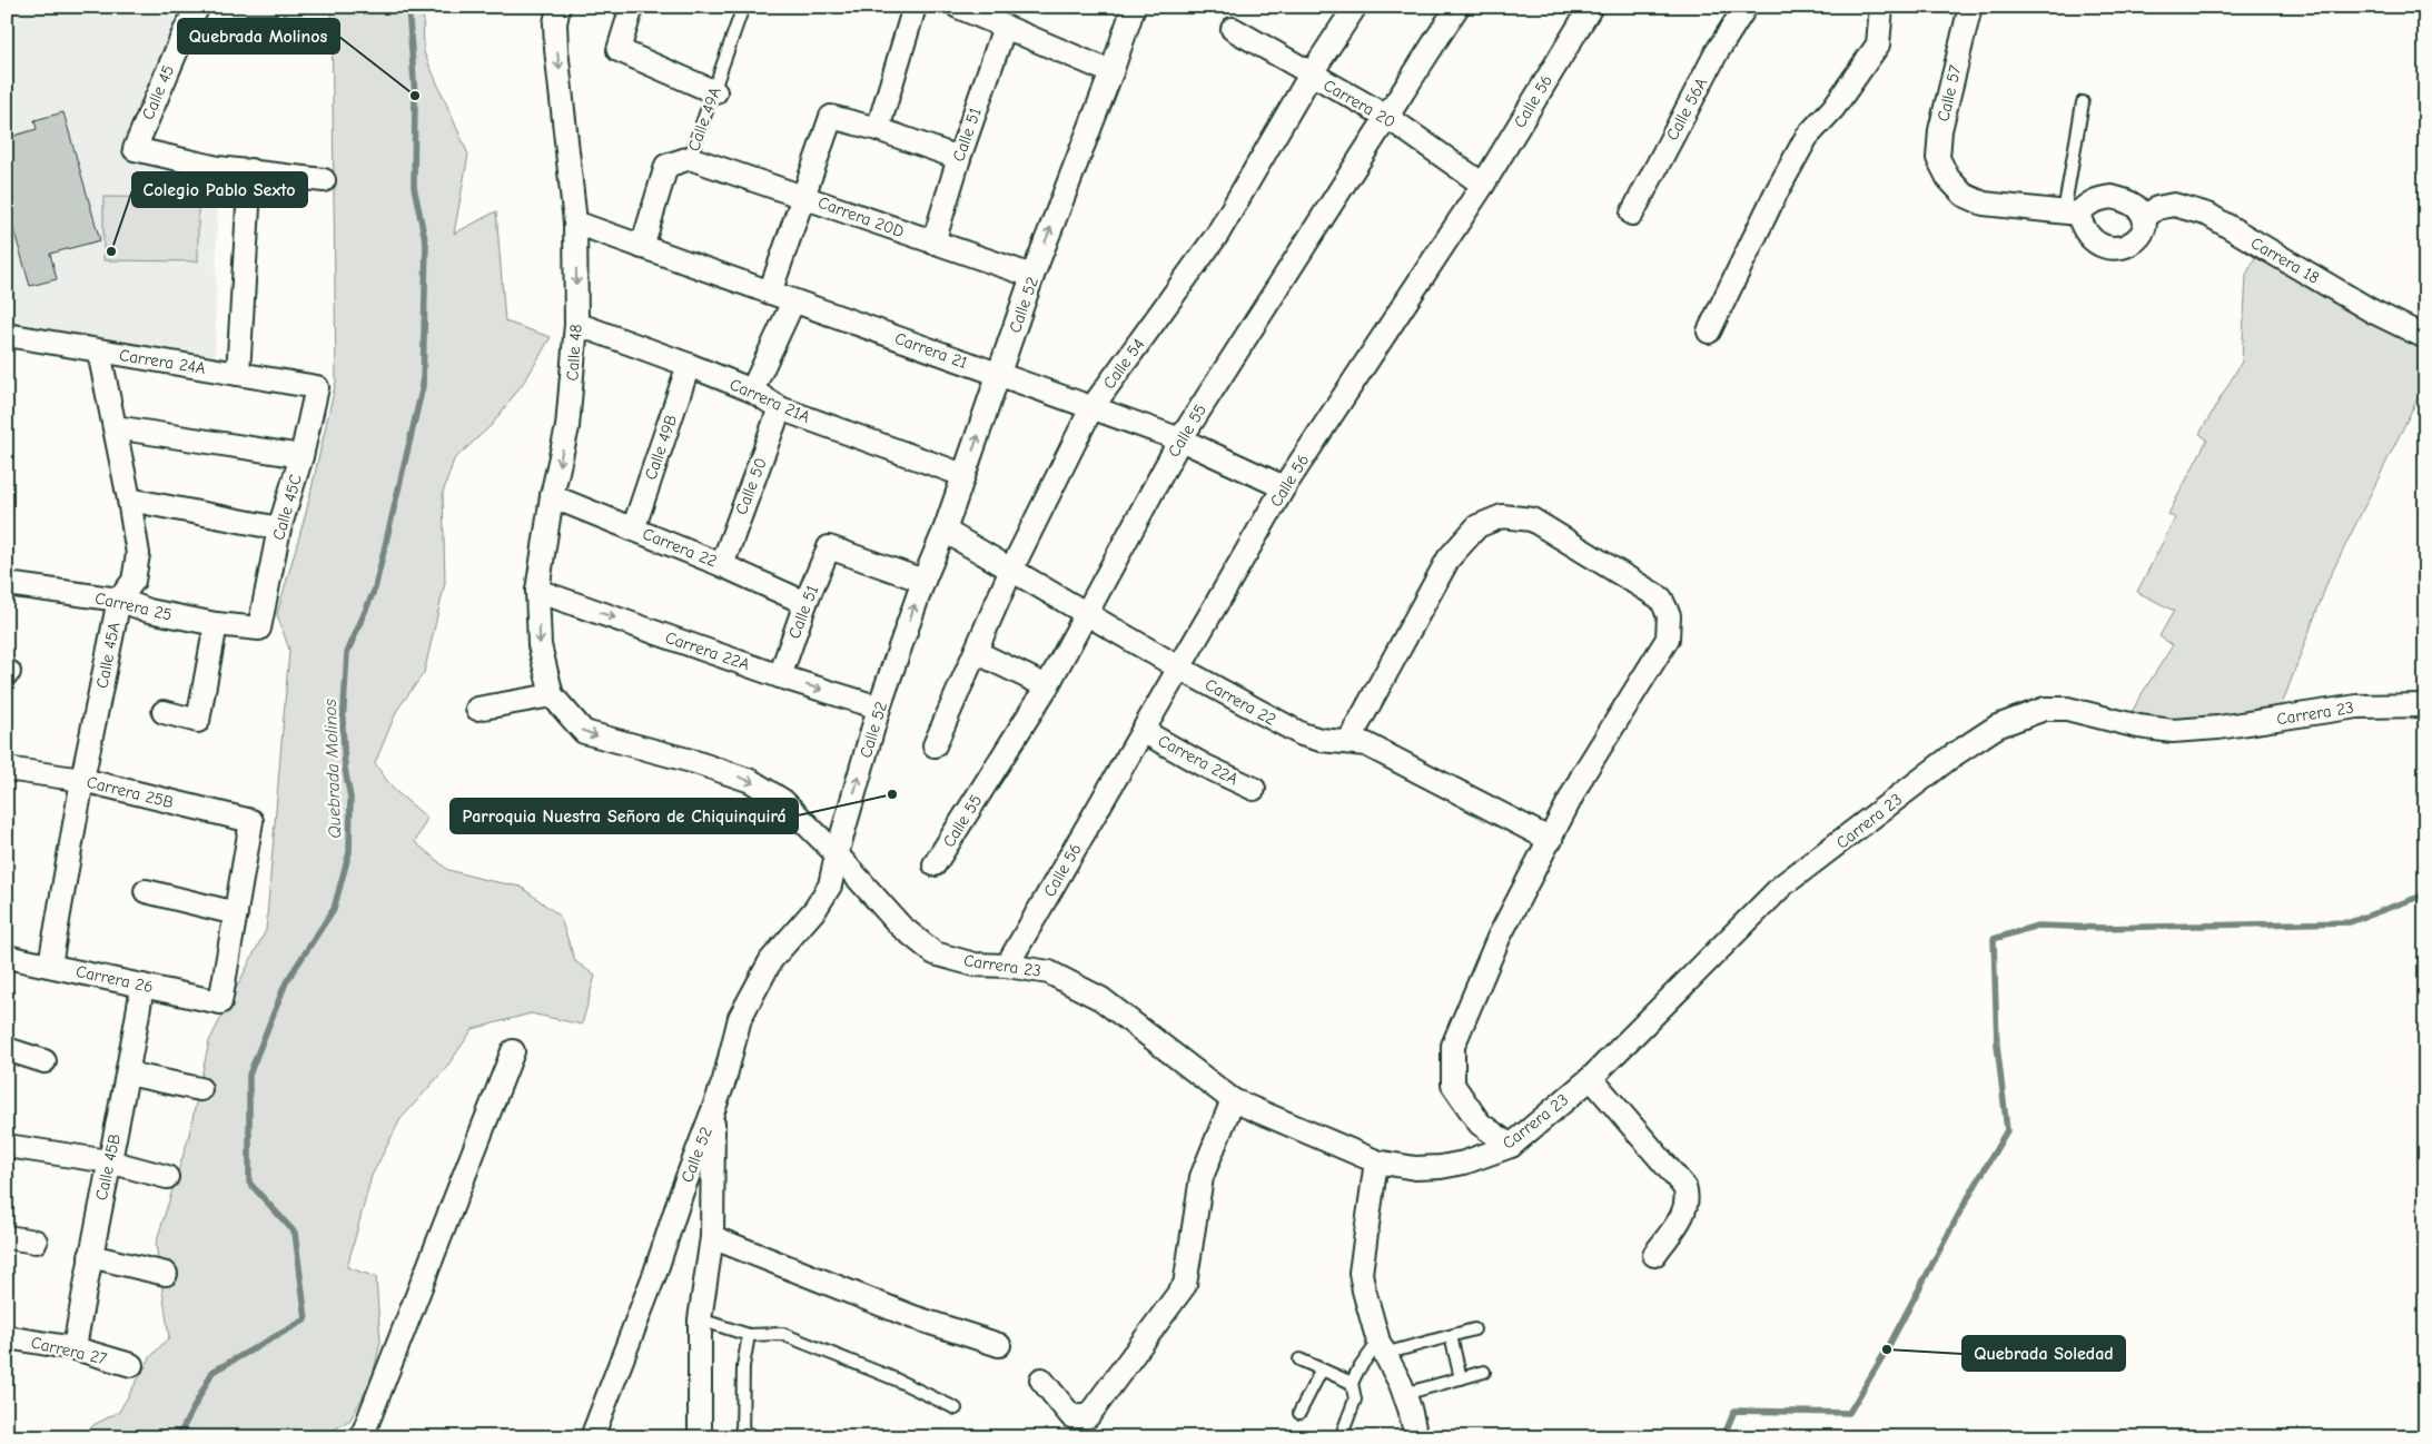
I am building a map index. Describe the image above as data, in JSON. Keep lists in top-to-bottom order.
{
  "streets": {
    "street": [
      "Calle 45",
      "Calle 57",
      "Calle 56",
      "Carrera 20",
      "Calle 56A",
      "Calle 49A",
      "Calle 51",
      "Carrera 20D",
      "Carrera 18",
      "Calle 52",
      "Carrera 21",
      "Calle 48",
      "Carrera 24A",
      "Calle 54",
      "Carrera 21A",
      "Calle 55",
      "Calle 49B",
      "Calle 50",
      "Calle 45C",
      "Carrera 22",
      "Carrera 25",
      "Carrera 22A",
      "Calle 45A",
      "Carrera 23",
      "Carrera 25B",
      "Carrera 26",
      "Calle 45B",
      "Carrera 27"
    ]
  },
  "crossings": [
    ["Calle 57", "Carrera 18"],
    ["Calle 56", "Carrera 20"],
    ["Calle 56", "Carrera 21"],
    ["Calle 56", "Carrera 22"],
    ["Calle 56", "Carrera 22A"],
    ["Calle 56", "Carrera 23"],
    ["Carrera 20", "Calle 54"],
    ["Carrera 20", "Calle 55"],
    ["Calle 49A", "Carrera 20D"],
    ["Calle 49A", "Carrera 21"],
    ["Calle 51", "Carrera 20D"],
    ["Calle 51", "Calle 52"],
    ["Calle 51", "Carrera 22"],
    ["Calle 51", "Carrera 22A"],
    ["Carrera 20D", "Calle 52"],
    ["Calle 52", "Carrera 21"],
    ["Calle 52", "Carrera 21A"],
    ["Calle 52", "Carrera 22"],
    ["Calle 52", "Carrera 22A"],
    ["Calle 52", "Carrera 23"],
    ["Carrera 21", "Calle 48"],
    ["Carrera 21", "Calle 54"],
    ["Carrera 21", "Calle 55"],
    ["Calle 48", "Carrera 21A"],
    ["Calle 48", "Carrera 22"],
    ["Calle 48", "Carrera 22A"],
    ["Calle 48", "Carrera 23"],
    ["Carrera 24A", "Calle 45C"],
    ["Carrera 24A", "Calle 45A"],
    ["Calle 54", "Carrera 22"],
    ["Carrera 21A", "Calle 49B"],
    ["Carrera 21A", "Calle 50"],
    ["Calle 55", "Carrera 22"],
    ["Calle 49B", "Carrera 22"],
    ["Calle 50", "Carrera 22"],
    ["Calle 45C", "Carrera 25"],
    ["Carrera 25", "Calle 45A"],
    ["Calle 45A", "Carrera 25B"],
    ["Calle 45A", "Carrera 26"],
    ["Carrera 25B", "Carrera 26"],
    ["Carrera 26", "Calle 45B"],
    ["Calle 45B", "Carrera 27"]
  ],
  "one_way": ["Calle 52", "Calle 48", "Carrera 22A"],
  "water": ["Quebrada Molinos"],
  "places": [
    "Quebrada Molinos",
    "Colegio Pablo Sexto",
    "Parroquia Nuestra Señora de Chiquinquirá",
    "Quebrada Soledad"
  ]
}
